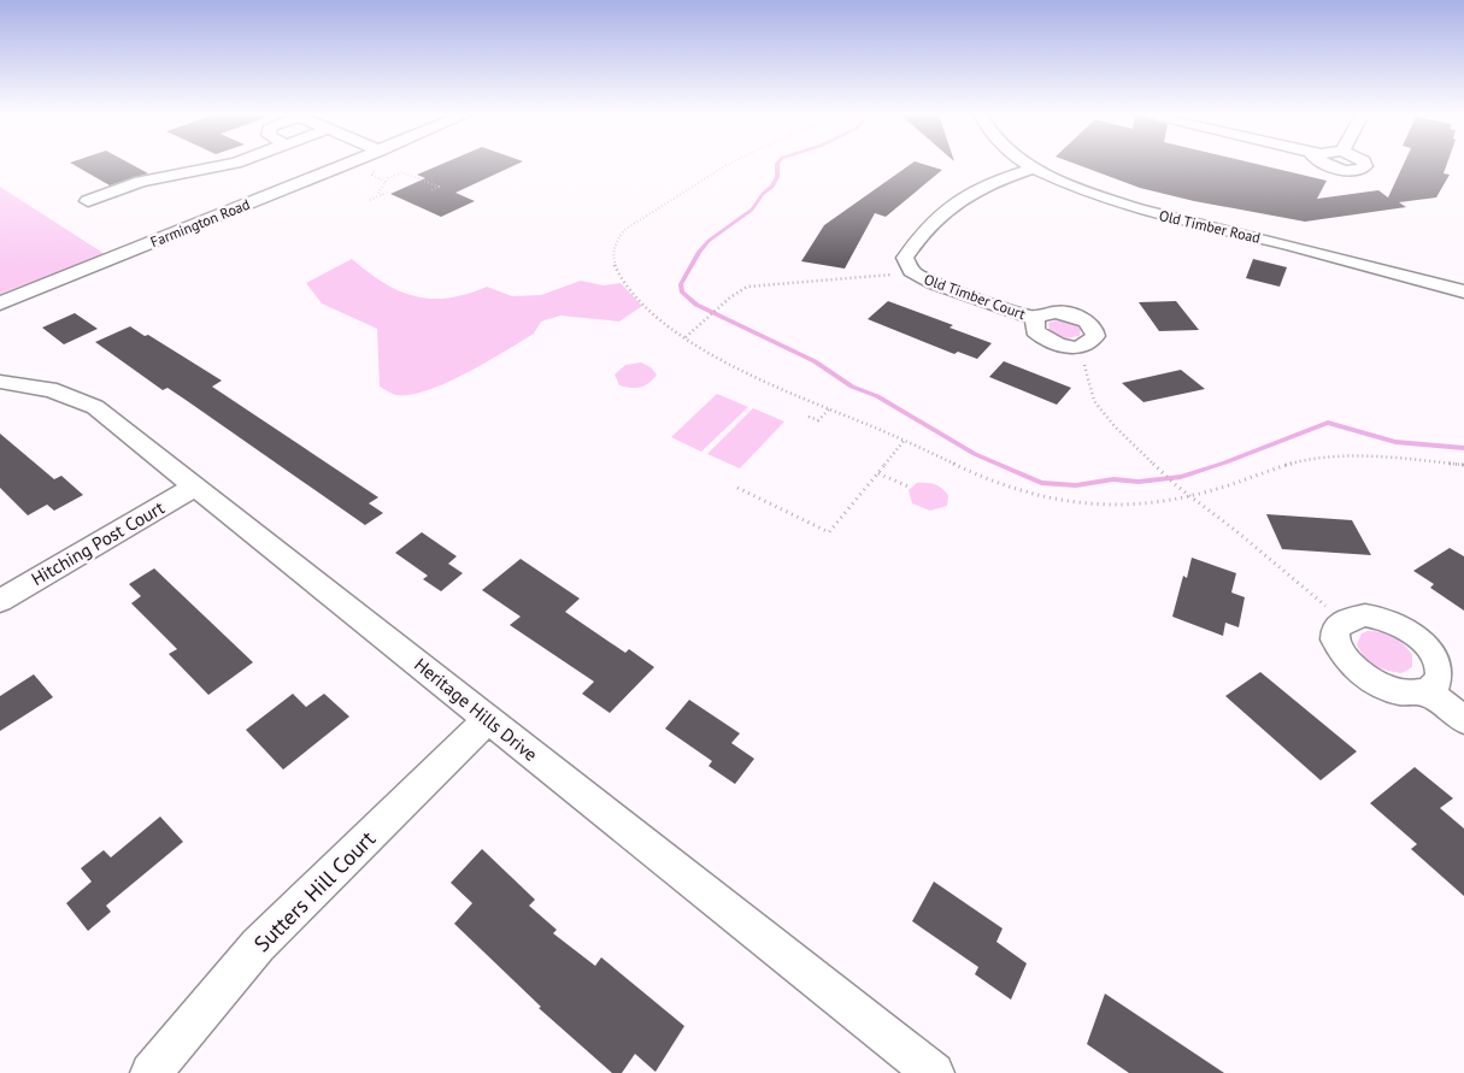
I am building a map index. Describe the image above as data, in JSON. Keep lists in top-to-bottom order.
{
  "streets": {
    "street": [
      "Farmington Road",
      "Old Timber Road",
      "Old Timber Court",
      "Hitching Post Court",
      "Heritage Hills Drive",
      "Sutters Hill Court"
    ]
  },
  "crossings": [
    ["Old Timber Road", "Old Timber Court"],
    ["Hitching Post Court", "Heritage Hills Drive"],
    ["Heritage Hills Drive", "Sutters Hill Court"]
  ]
}
